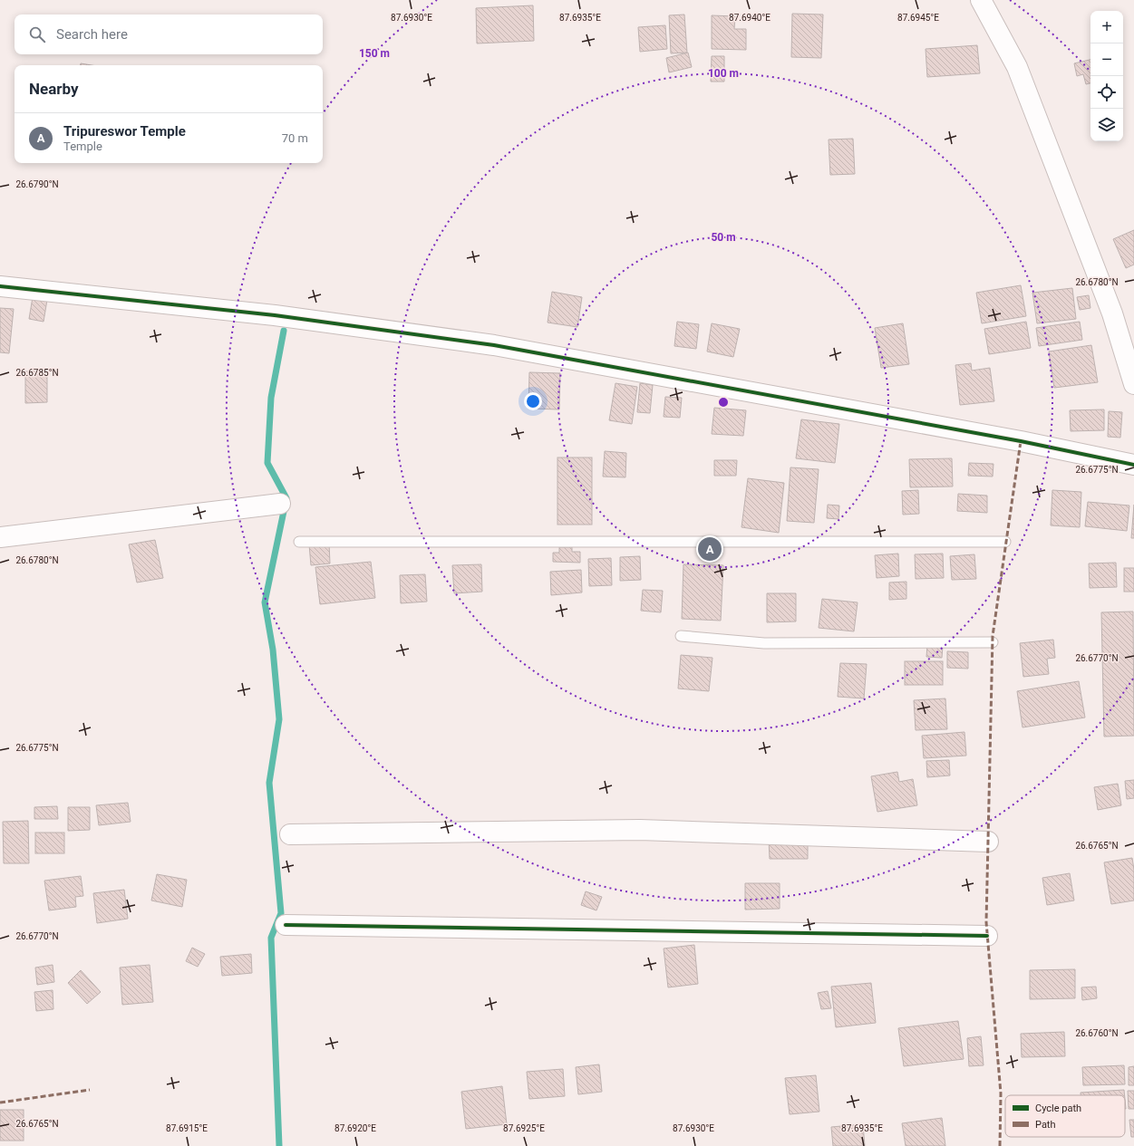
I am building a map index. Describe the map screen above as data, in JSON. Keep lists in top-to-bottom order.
{
  "legend": ["Cycle path", "Path"],
  "page": {
    "map_buttons": ["+", "−"],
    "search": "Search here",
    "heading": "Nearby",
    "list": [
      {
        "mark": "A",
        "name": "Tripureswor Temple",
        "note": "Temple",
        "value": "70 m"
      }
    ],
    "pins": "A"
  },
  "coordinates": [
    "87.6930°E",
    "87.6935°E",
    "87.6940°E",
    "87.6945°E",
    "26.6790°N",
    "26.6780°N",
    "26.6785°N",
    "26.6775°N",
    "26.6770°N",
    "26.6765°N",
    "26.6760°N",
    "87.6915°E",
    "87.6920°E",
    "87.6925°E"
  ],
  "rings": ["150 m", "100 m", "50 m"]
}
